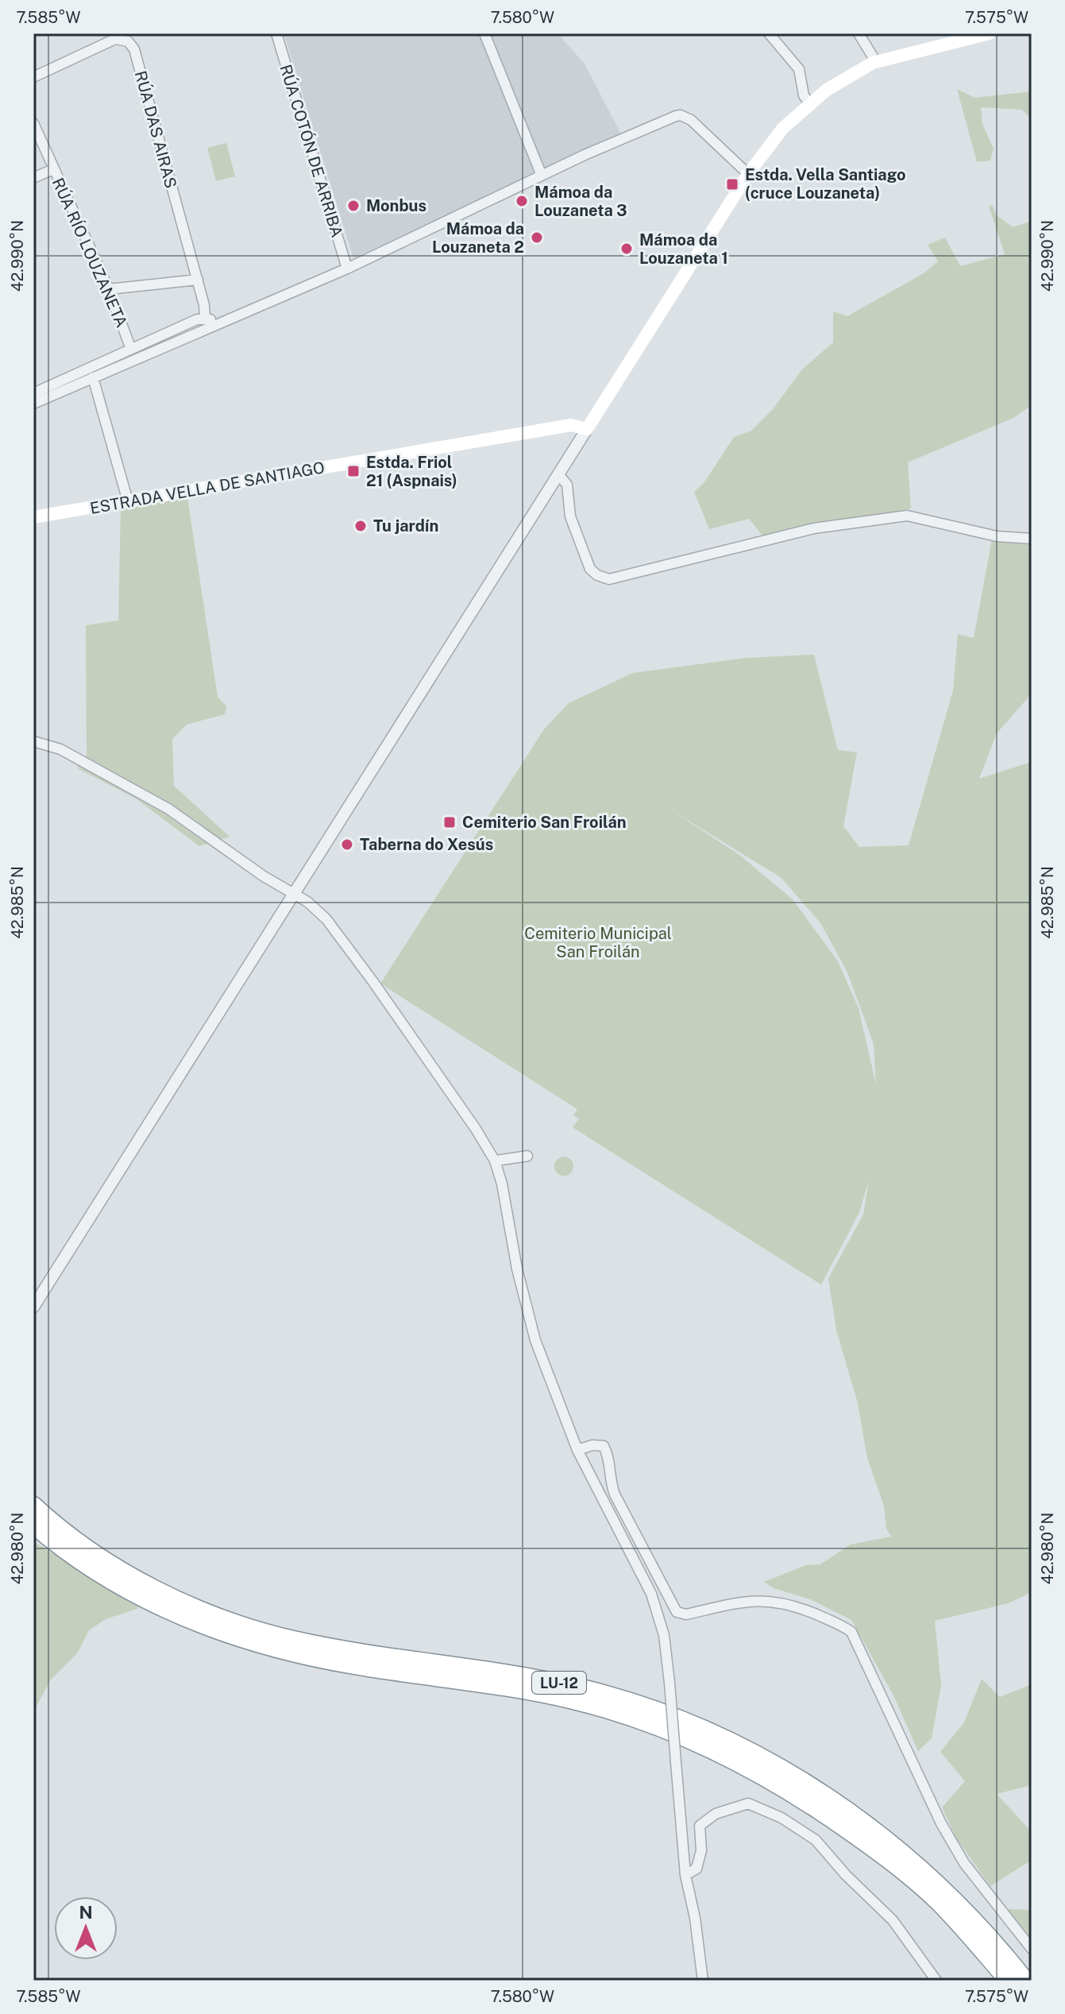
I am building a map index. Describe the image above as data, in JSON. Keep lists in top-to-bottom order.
{
  "streets": {
    "highway": ["LU-12"],
    "main road": ["ESTRADA VELLA DE SANTIAGO"],
    "street": ["RÚA DAS AIRAS", "RÚA COTÓN DE ARRIBA", "RÚA RÍO LOUZANETA"]
  },
  "parks": ["Cemiterio Municipal San Froilán"],
  "places": {
    "transit": ["Estda. Vella Santiago (cruce Louzaneta)", "Estda. Friol 21 (Aspnais)", "Cemiterio San Froilán"],
    "other": [
      "Mámoa da Louzaneta 3",
      "Monbus",
      "Mámoa da Louzaneta 2",
      "Mámoa da Louzaneta 1",
      "Tu jardín",
      "Taberna do Xesús"
    ]
  },
  "north": "top",
  "coordinates": [
    "7.585°W",
    "7.580°W",
    "7.575°W",
    "42.990°N",
    "42.985°N",
    "42.980°N"
  ]
}
